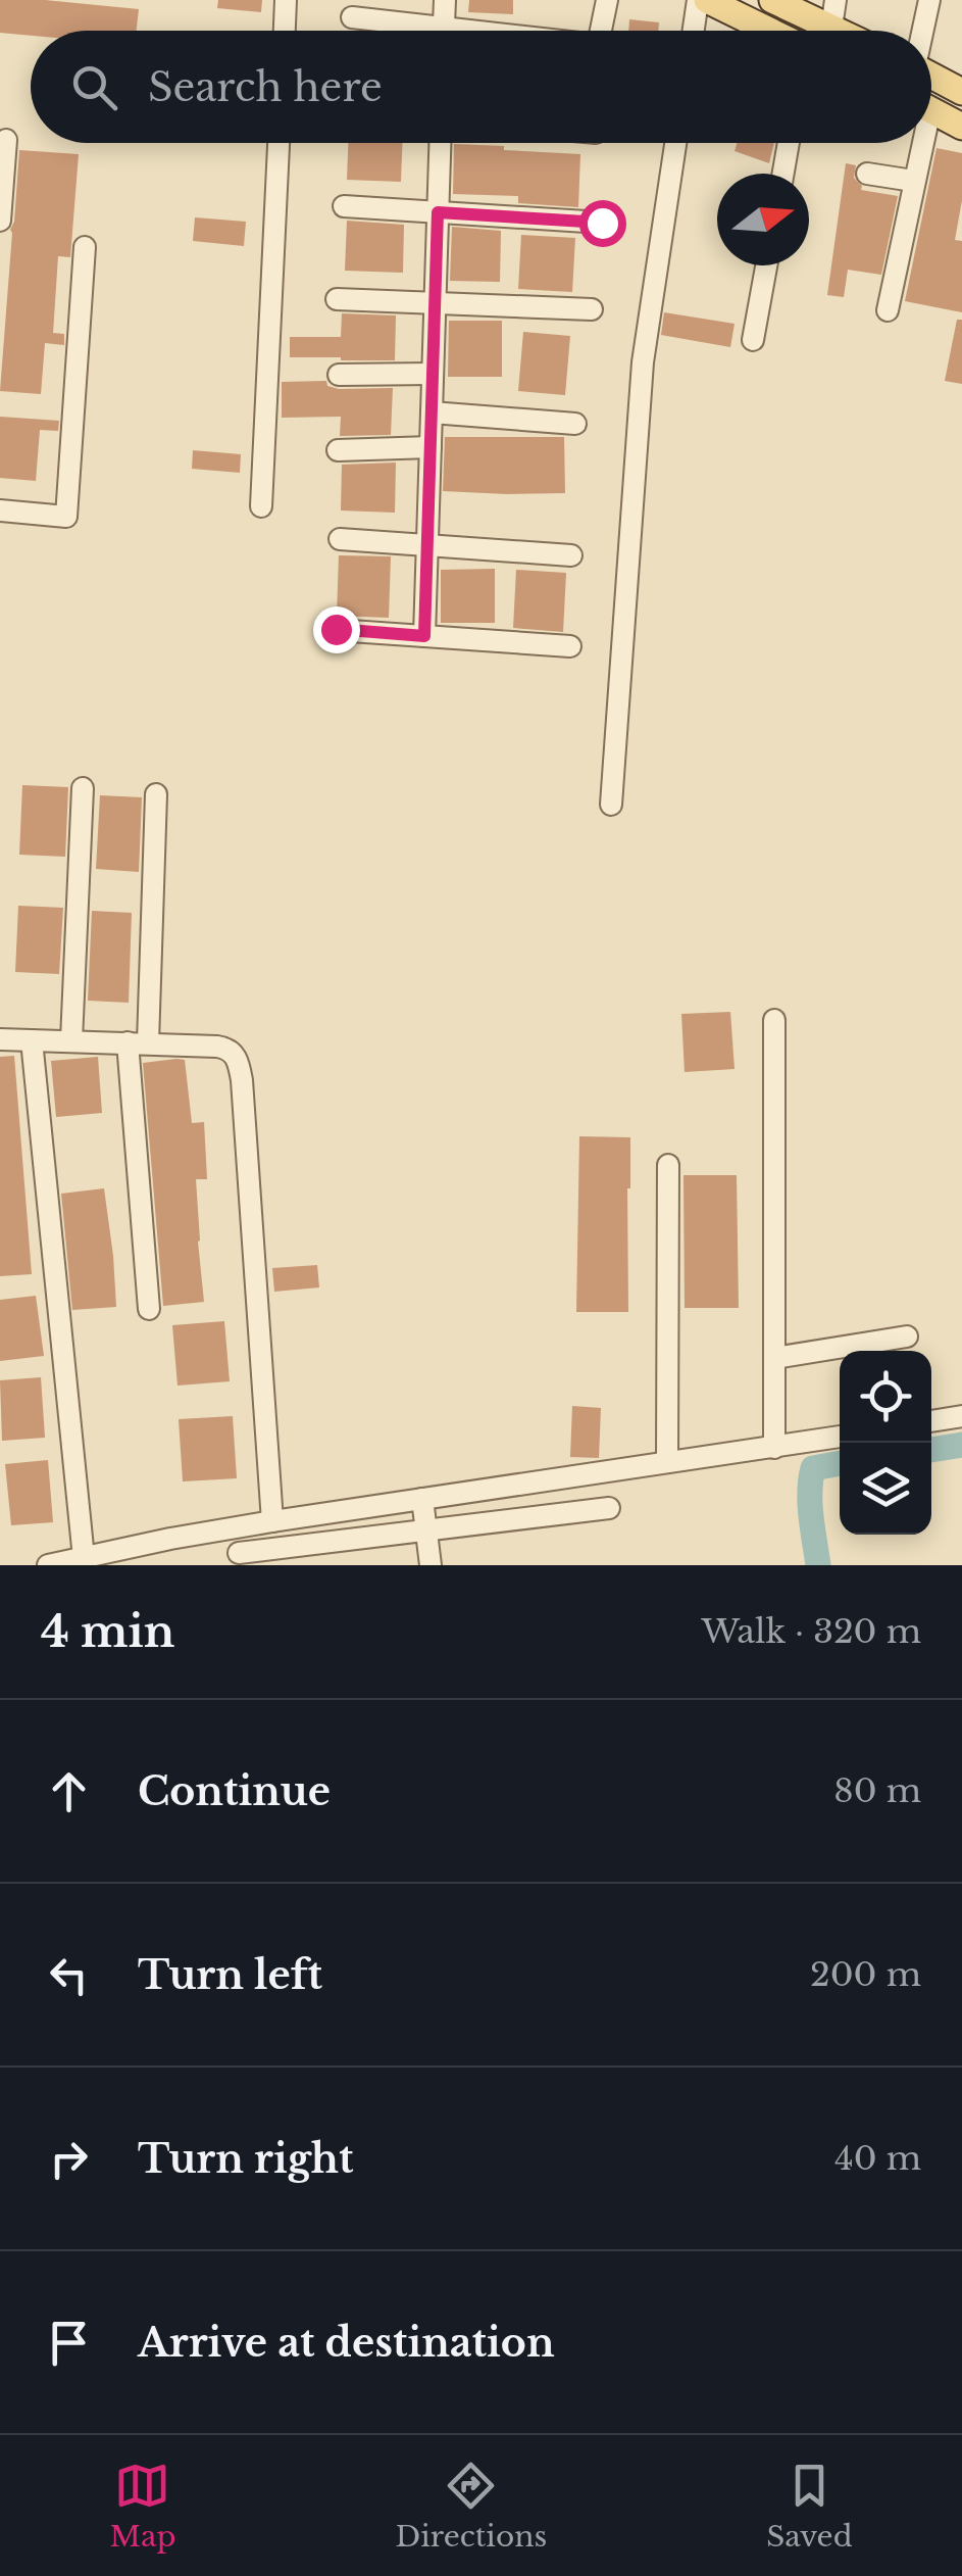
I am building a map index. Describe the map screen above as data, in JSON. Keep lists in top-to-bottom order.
{
  "north": "right",
  "page": {
    "search": "Search here",
    "heading": ["4 min", "Walk · 320 m"],
    "list": [
      ["Continue", "80 m"],
      ["Turn left", "200 m"],
      ["Turn right", "40 m"],
      "Arrive at destination"
    ],
    "nav": ["Map", "Directions", "Saved"]
  }
}
